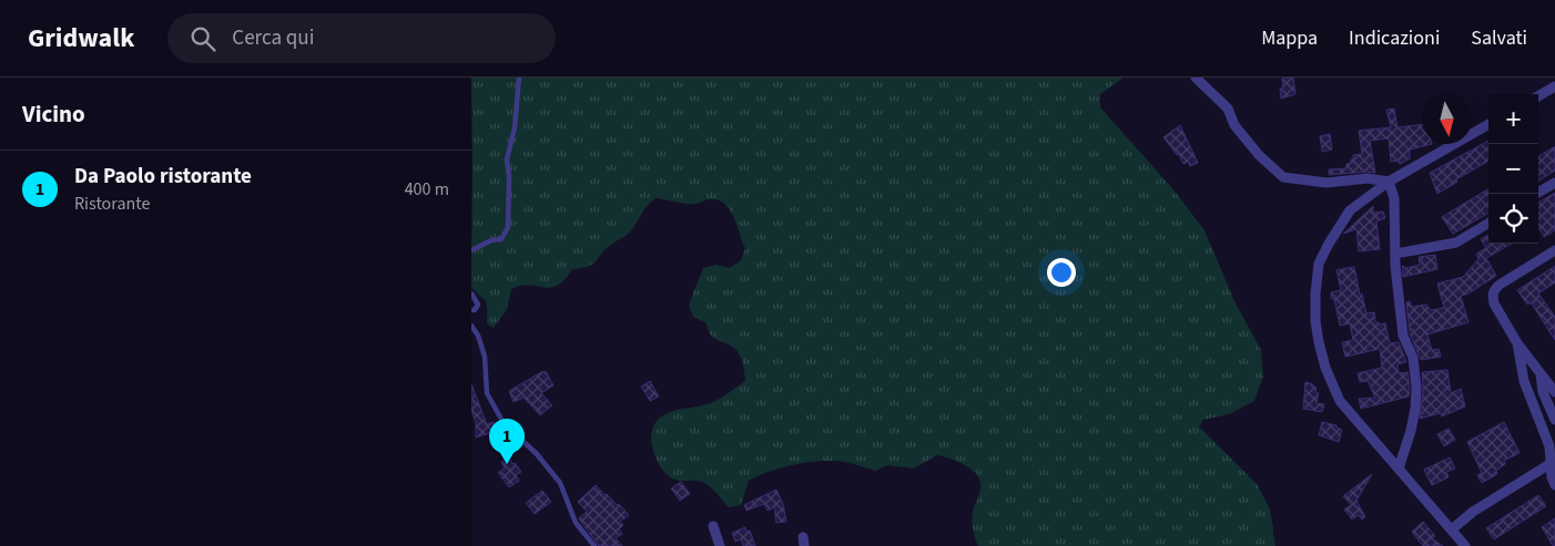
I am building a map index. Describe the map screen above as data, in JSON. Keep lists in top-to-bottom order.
{
  "north": "bottom",
  "page": {
    "header": "Gridwalk",
    "search": "Cerca qui",
    "nav": ["Mappa", "Indicazioni", "Salvati"],
    "heading": "Vicino",
    "map_buttons": ["+", "−"],
    "list": [
      {
        "mark": "1",
        "name": "Da Paolo ristorante",
        "note": "Ristorante",
        "value": "400 m"
      }
    ],
    "pins": "1"
  }
}
